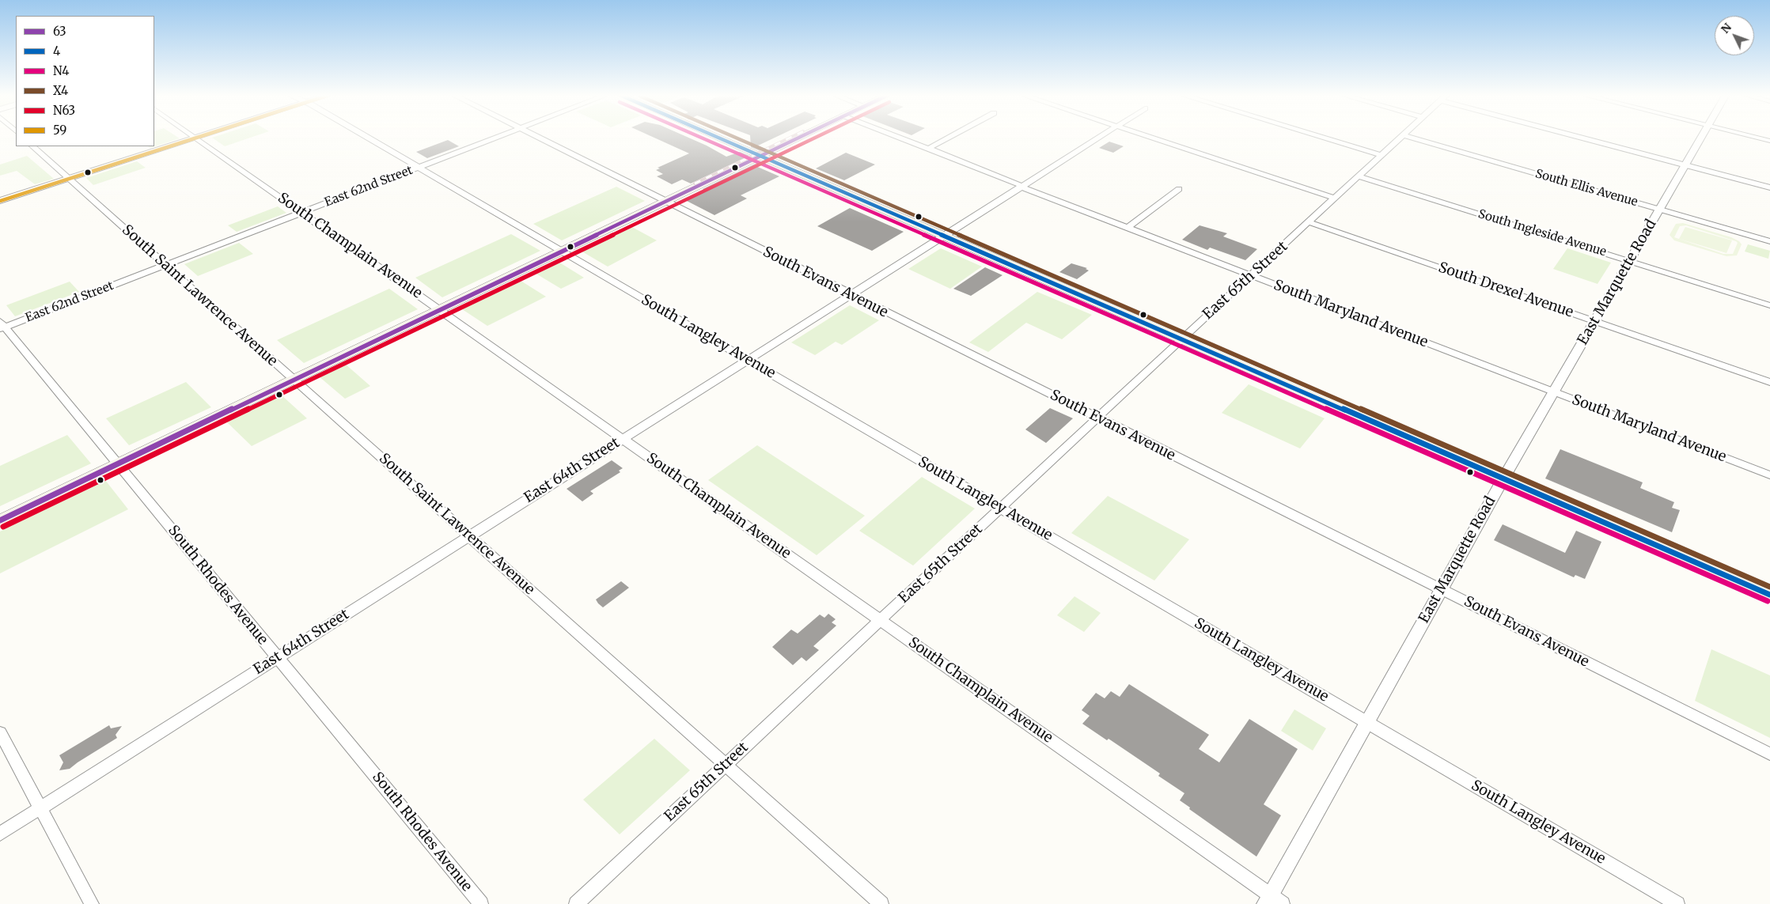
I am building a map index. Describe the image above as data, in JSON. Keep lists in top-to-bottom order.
{
  "streets": {
    "street": [
      "East 62nd Street",
      "South Ellis Avenue",
      "South Ingleside Avenue",
      "South Champlain Avenue",
      "East 65th Street",
      "South Evans Avenue",
      "East Marquette Road",
      "South Drexel Avenue",
      "South Saint Lawrence Avenue",
      "South Maryland Avenue",
      "South Langley Avenue",
      "East 64th Street",
      "South Rhodes Avenue"
    ]
  },
  "crossings": [
    ["East 62nd Street", "South Champlain Avenue"],
    ["East 62nd Street", "South Saint Lawrence Avenue"],
    ["East 62nd Street", "South Langley Avenue"],
    ["East 62nd Street", "South Rhodes Avenue"],
    ["South Ellis Avenue", "East Marquette Road"],
    ["South Ingleside Avenue", "East 65th Street"],
    ["South Ingleside Avenue", "East Marquette Road"],
    ["South Champlain Avenue", "East 65th Street"],
    ["South Champlain Avenue", "East Marquette Road"],
    ["South Champlain Avenue", "East 64th Street"],
    ["East 65th Street", "South Evans Avenue"],
    ["East 65th Street", "South Drexel Avenue"],
    ["East 65th Street", "South Saint Lawrence Avenue"],
    ["East 65th Street", "South Maryland Avenue"],
    ["East 65th Street", "South Langley Avenue"],
    ["South Evans Avenue", "East Marquette Road"],
    ["South Evans Avenue", "East 64th Street"],
    ["East Marquette Road", "South Drexel Avenue"],
    ["East Marquette Road", "South Maryland Avenue"],
    ["East Marquette Road", "South Langley Avenue"],
    ["South Saint Lawrence Avenue", "East 64th Street"],
    ["South Maryland Avenue", "East 64th Street"],
    ["South Langley Avenue", "East 64th Street"],
    ["East 64th Street", "South Rhodes Avenue"]
  ],
  "lines": [
    "transit line 63",
    "transit line 4",
    "transit line N4",
    "transit line X4",
    "transit line N63",
    "transit line 59"
  ],
  "legend": [
    "63",
    "4",
    "N4",
    "X4",
    "N63",
    "59"
  ],
  "north": "top left"
}
